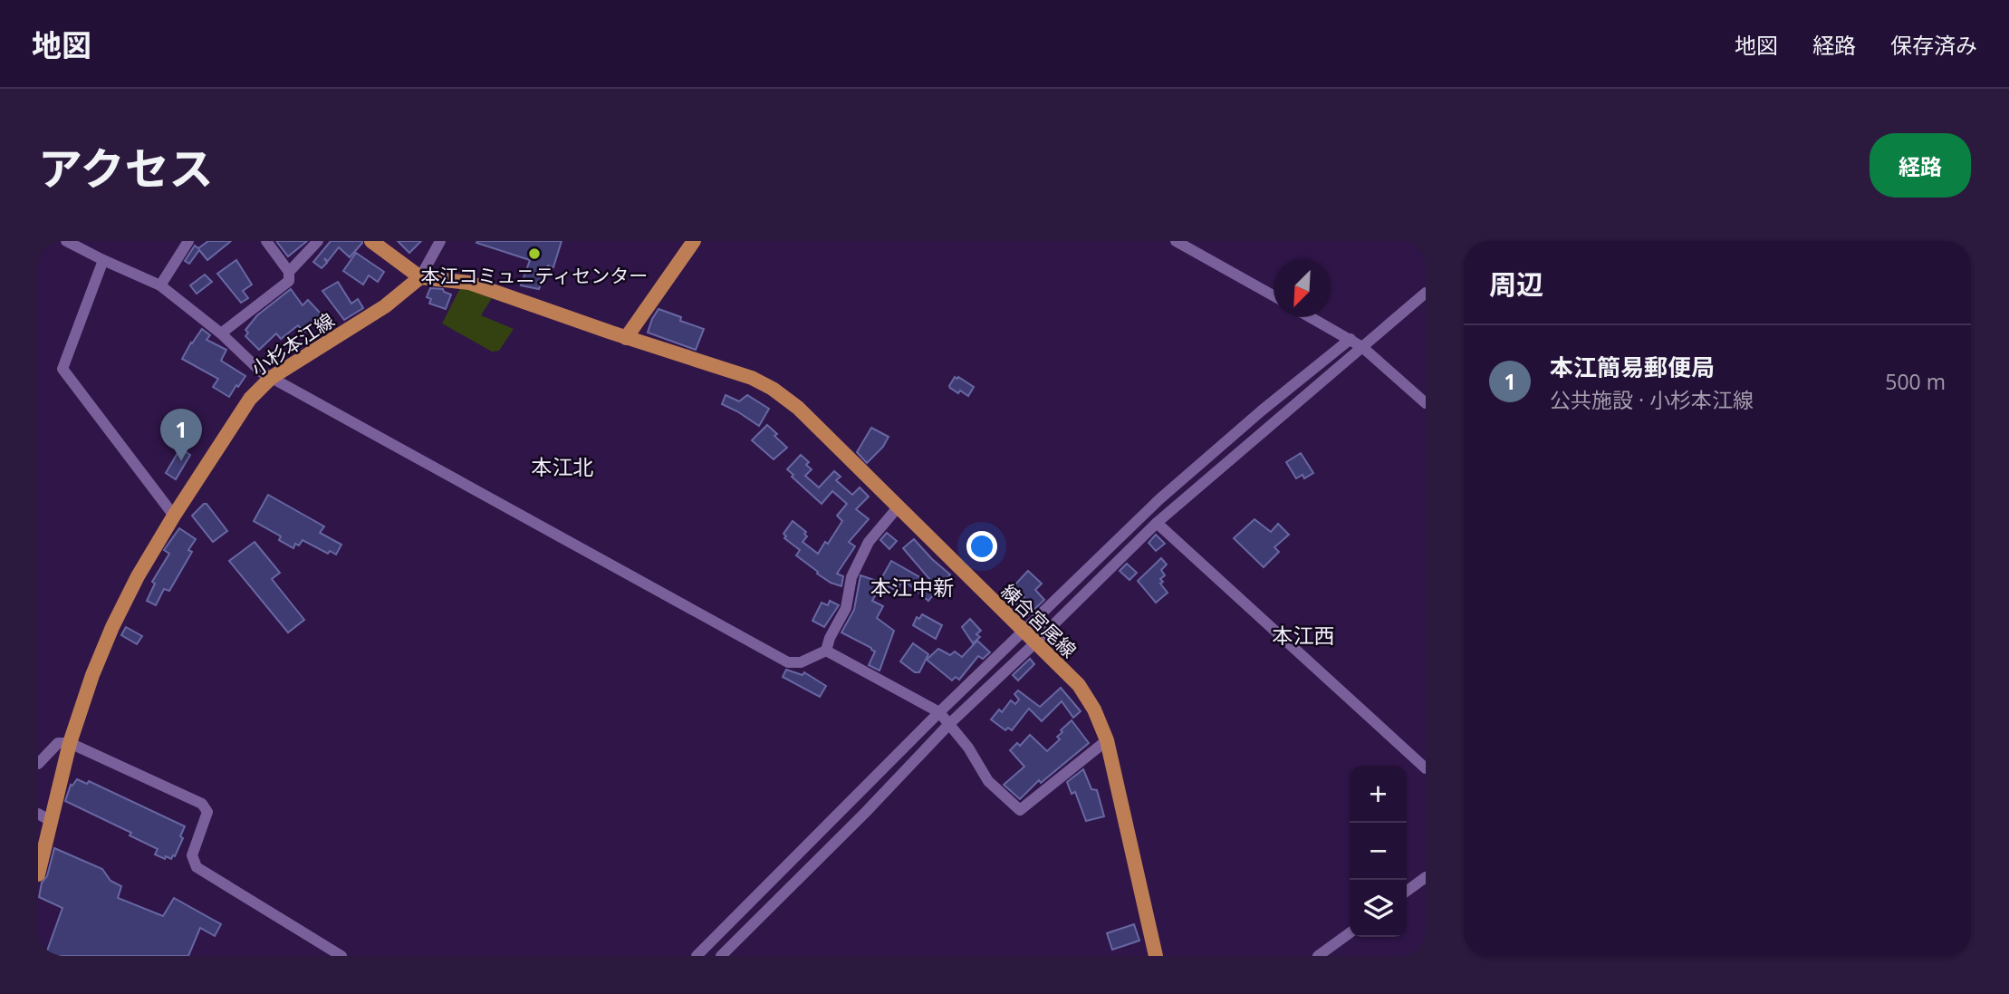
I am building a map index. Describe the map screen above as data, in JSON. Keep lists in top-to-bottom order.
{
  "streets": {
    "main road": ["小杉本江線", "練合宮尾線"]
  },
  "districts": ["本江北", "本江中新", "本江西"],
  "places": ["本江コミュニティセンター"],
  "north": "bottom left",
  "page": {
    "header": "地図",
    "nav": ["地図", "経路", "保存済み"],
    "title": "アクセス",
    "buttons": "経路",
    "heading": "周辺",
    "list": [
      {
        "mark": "1",
        "name": "本江簡易郵便局",
        "note": "公共施設 · 小杉本江線",
        "value": "500 m"
      }
    ],
    "pins": "1",
    "map_buttons": ["+", "−"]
  }
}
